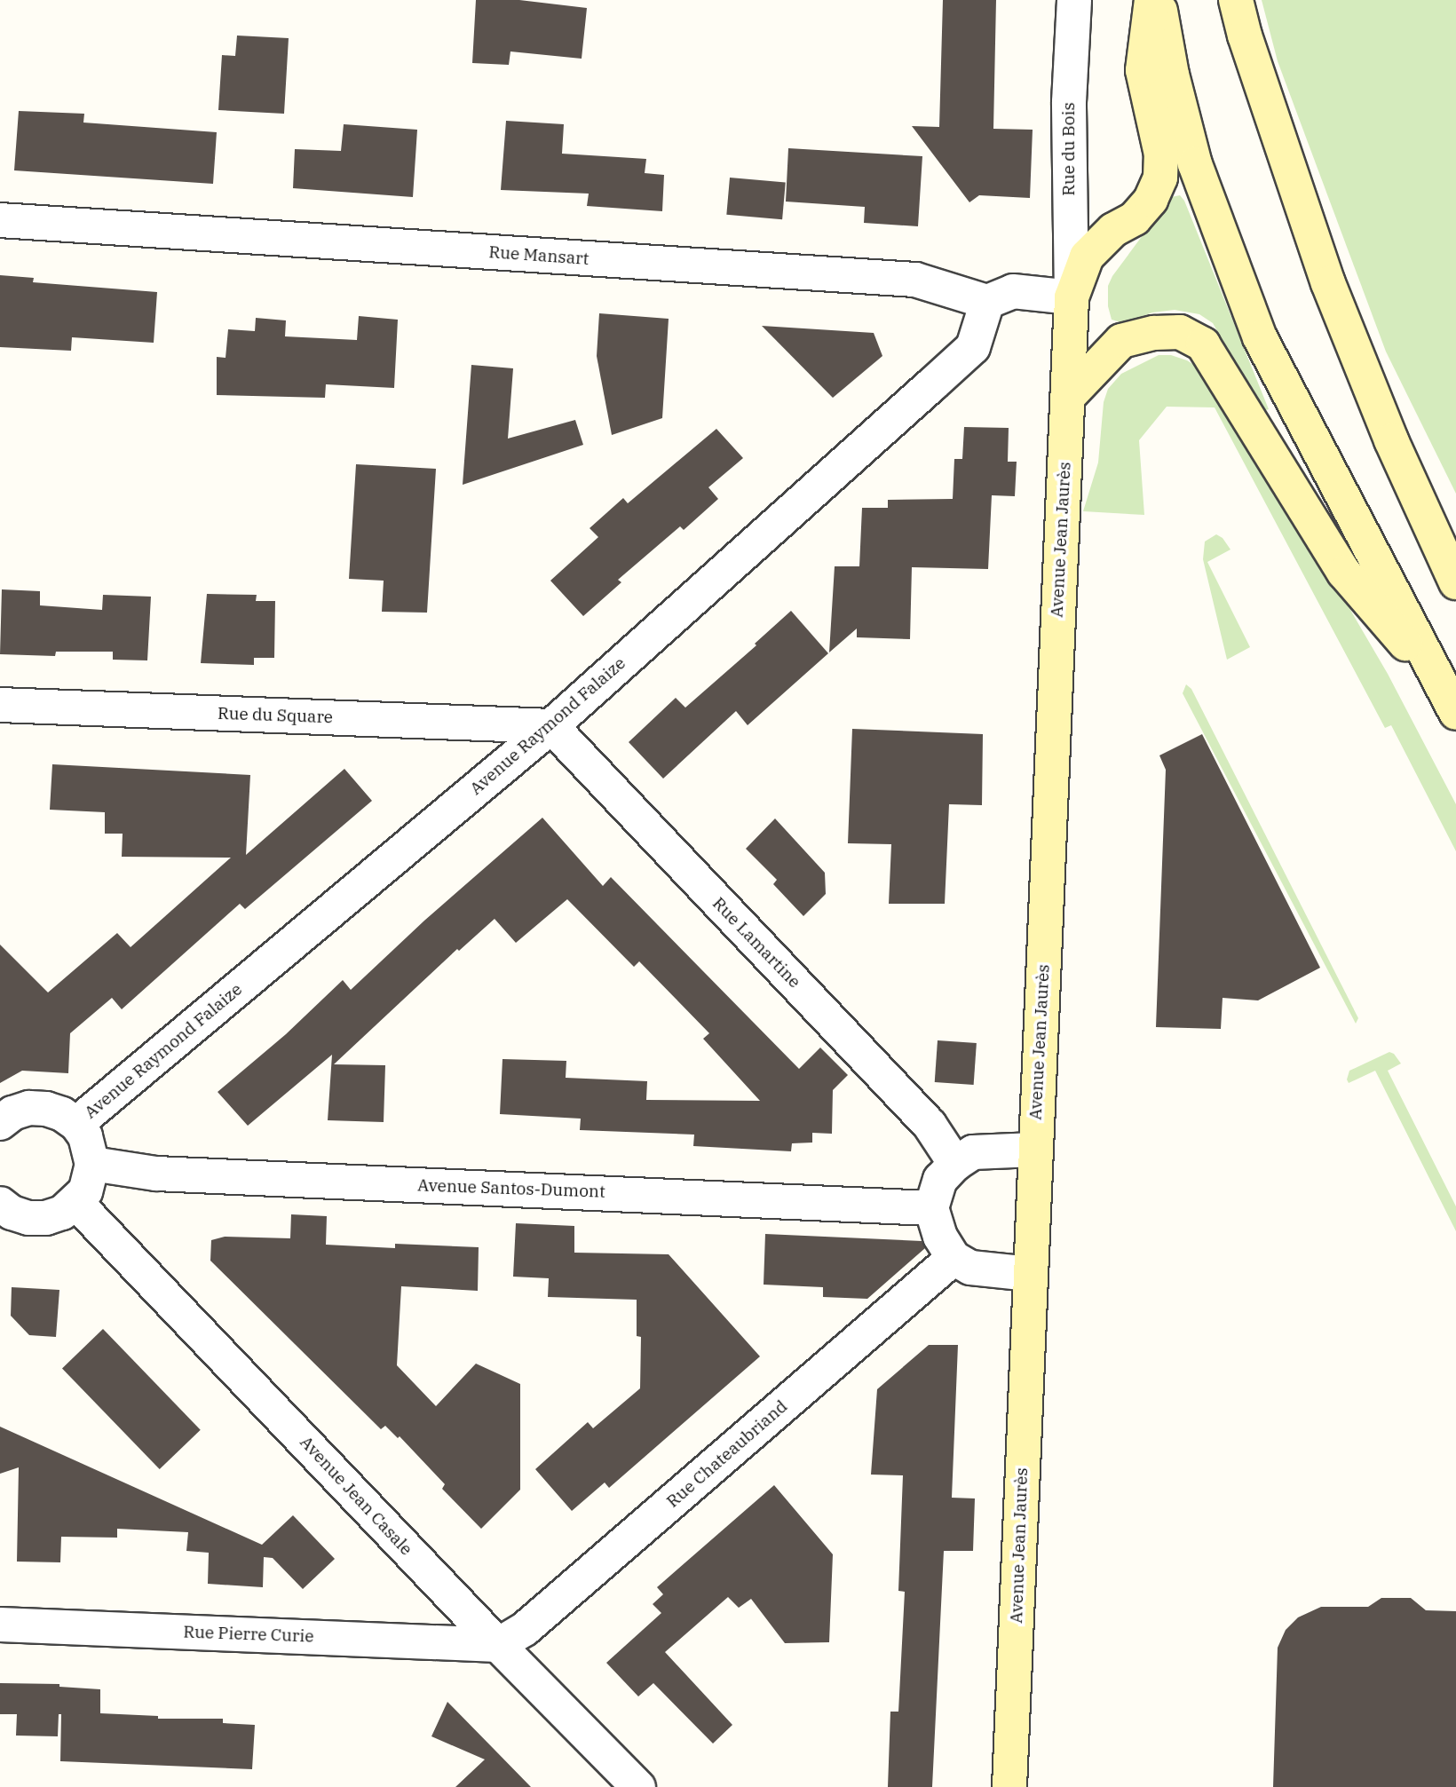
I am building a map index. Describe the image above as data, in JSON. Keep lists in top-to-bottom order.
{
  "streets": {
    "main road": ["Avenue Jean Jaurès"],
    "street": [
      "Rue du Bois",
      "Rue Mansart",
      "Rue du Square",
      "Avenue Raymond Falaize",
      "Rue Lamartine",
      "Avenue Santos-Dumont",
      "Rue Chateaubriand",
      "Avenue Jean Casale",
      "Rue Pierre Curie"
    ]
  },
  "crossings": [
    ["Rue du Bois", "Avenue Jean Jaurès"],
    ["Rue Mansart", "Avenue Raymond Falaize"],
    ["Rue du Square", "Avenue Raymond Falaize"],
    ["Rue du Square", "Rue Lamartine"],
    ["Avenue Raymond Falaize", "Rue Lamartine"],
    ["Rue Chateaubriand", "Avenue Jean Casale"],
    ["Rue Chateaubriand", "Rue Pierre Curie"],
    ["Avenue Jean Casale", "Rue Pierre Curie"]
  ]
}
